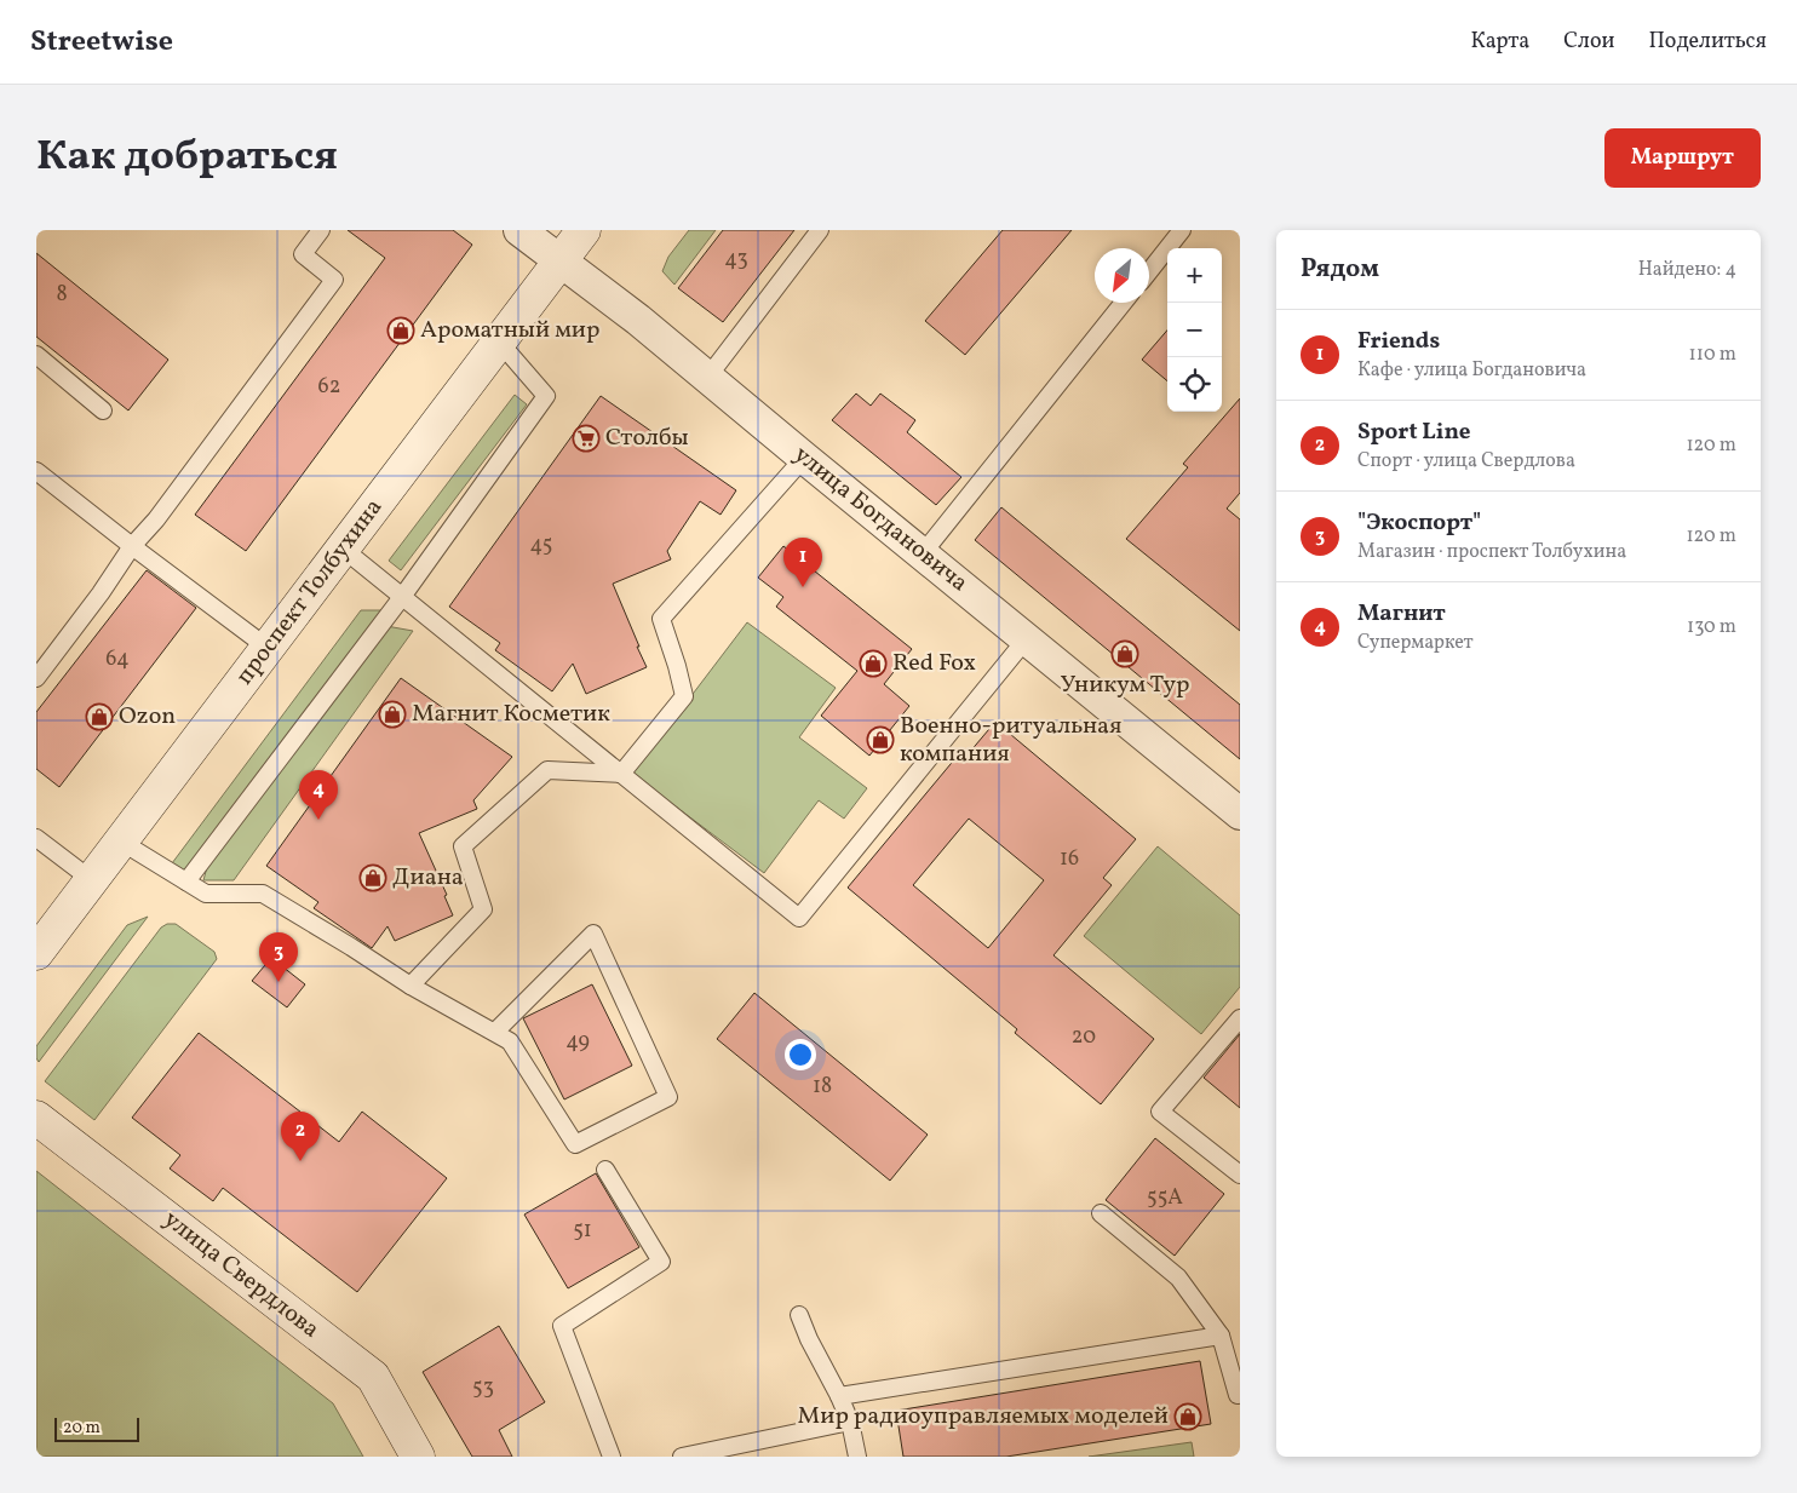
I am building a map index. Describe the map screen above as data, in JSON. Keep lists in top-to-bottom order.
{
  "streets": {
    "main road": ["проспект Толбухина", "улица Свердлова"],
    "street": ["улица Богдановича"]
  },
  "crossings": [
    ["улица Богдановича", "проспект Толбухина"]
  ],
  "places": {
    "shop": [
      "Ароматный мир",
      "Уникум Тур",
      "Red Fox",
      "Магнит Косметик",
      "Ozon",
      "Военно-ритуальная компания",
      "Диана",
      "Мир радиоуправляемых моделей"
    ],
    "supermarket": ["Столбы"]
  },
  "house_numbers": [
    "43",
    "8",
    "62",
    "45",
    "64",
    "16",
    "20",
    "49",
    "18",
    "55А",
    "51",
    "53"
  ],
  "scale_bar": "20 m",
  "north": "bottom left",
  "page": {
    "header": "Streetwise",
    "nav": ["Карта", "Слои", "Поделиться"],
    "title": "Как добраться",
    "buttons": "Маршрут",
    "heading": ["Рядом", "Найдено: 4"],
    "map_buttons": ["+", "−"],
    "list": [
      {
        "mark": "1",
        "name": "Friends",
        "note": "Кафе · улица Богдановича",
        "value": "110 m"
      },
      {
        "mark": "2",
        "name": "Sport Line",
        "note": "Спорт · улица Свердлова",
        "value": "120 m"
      },
      {
        "mark": "3",
        "name": "\"Экоспорт\"",
        "note": "Магазин · проспект Толбухина",
        "value": "120 m"
      },
      {
        "mark": "4",
        "name": "Магнит",
        "note": "Супермаркет",
        "value": "130 m"
      }
    ],
    "pins": [
      "1",
      "4",
      "3",
      "2"
    ],
    "scale": "20 m"
  }
}
